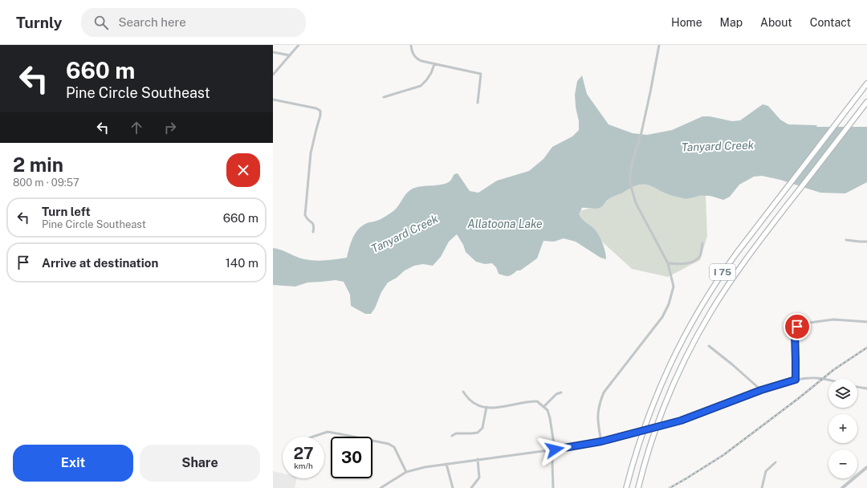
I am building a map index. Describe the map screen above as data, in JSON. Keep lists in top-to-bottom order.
{
  "streets": {
    "highway": ["I 75"]
  },
  "water": ["Tanyard Creek", "Allatoona Lake"],
  "page": {
    "header": "Turnly",
    "search": "Search here",
    "nav": [
      "Home",
      "Map",
      "About",
      "Contact"
    ],
    "turn": ["660 m", "Pine Circle Southeast"],
    "heading": ["2 min", "800 m · 09:57"],
    "list": [
      {
        "name": "Turn left",
        "note": "Pine Circle Southeast",
        "value": "660 m"
      },
      {
        "name": "Arrive at destination",
        "value": "140 m"
      }
    ],
    "map_buttons": ["+", "−"],
    "speed": "27 km/h",
    "limit": "30",
    "buttons": ["Exit", "Share"]
  }
}
